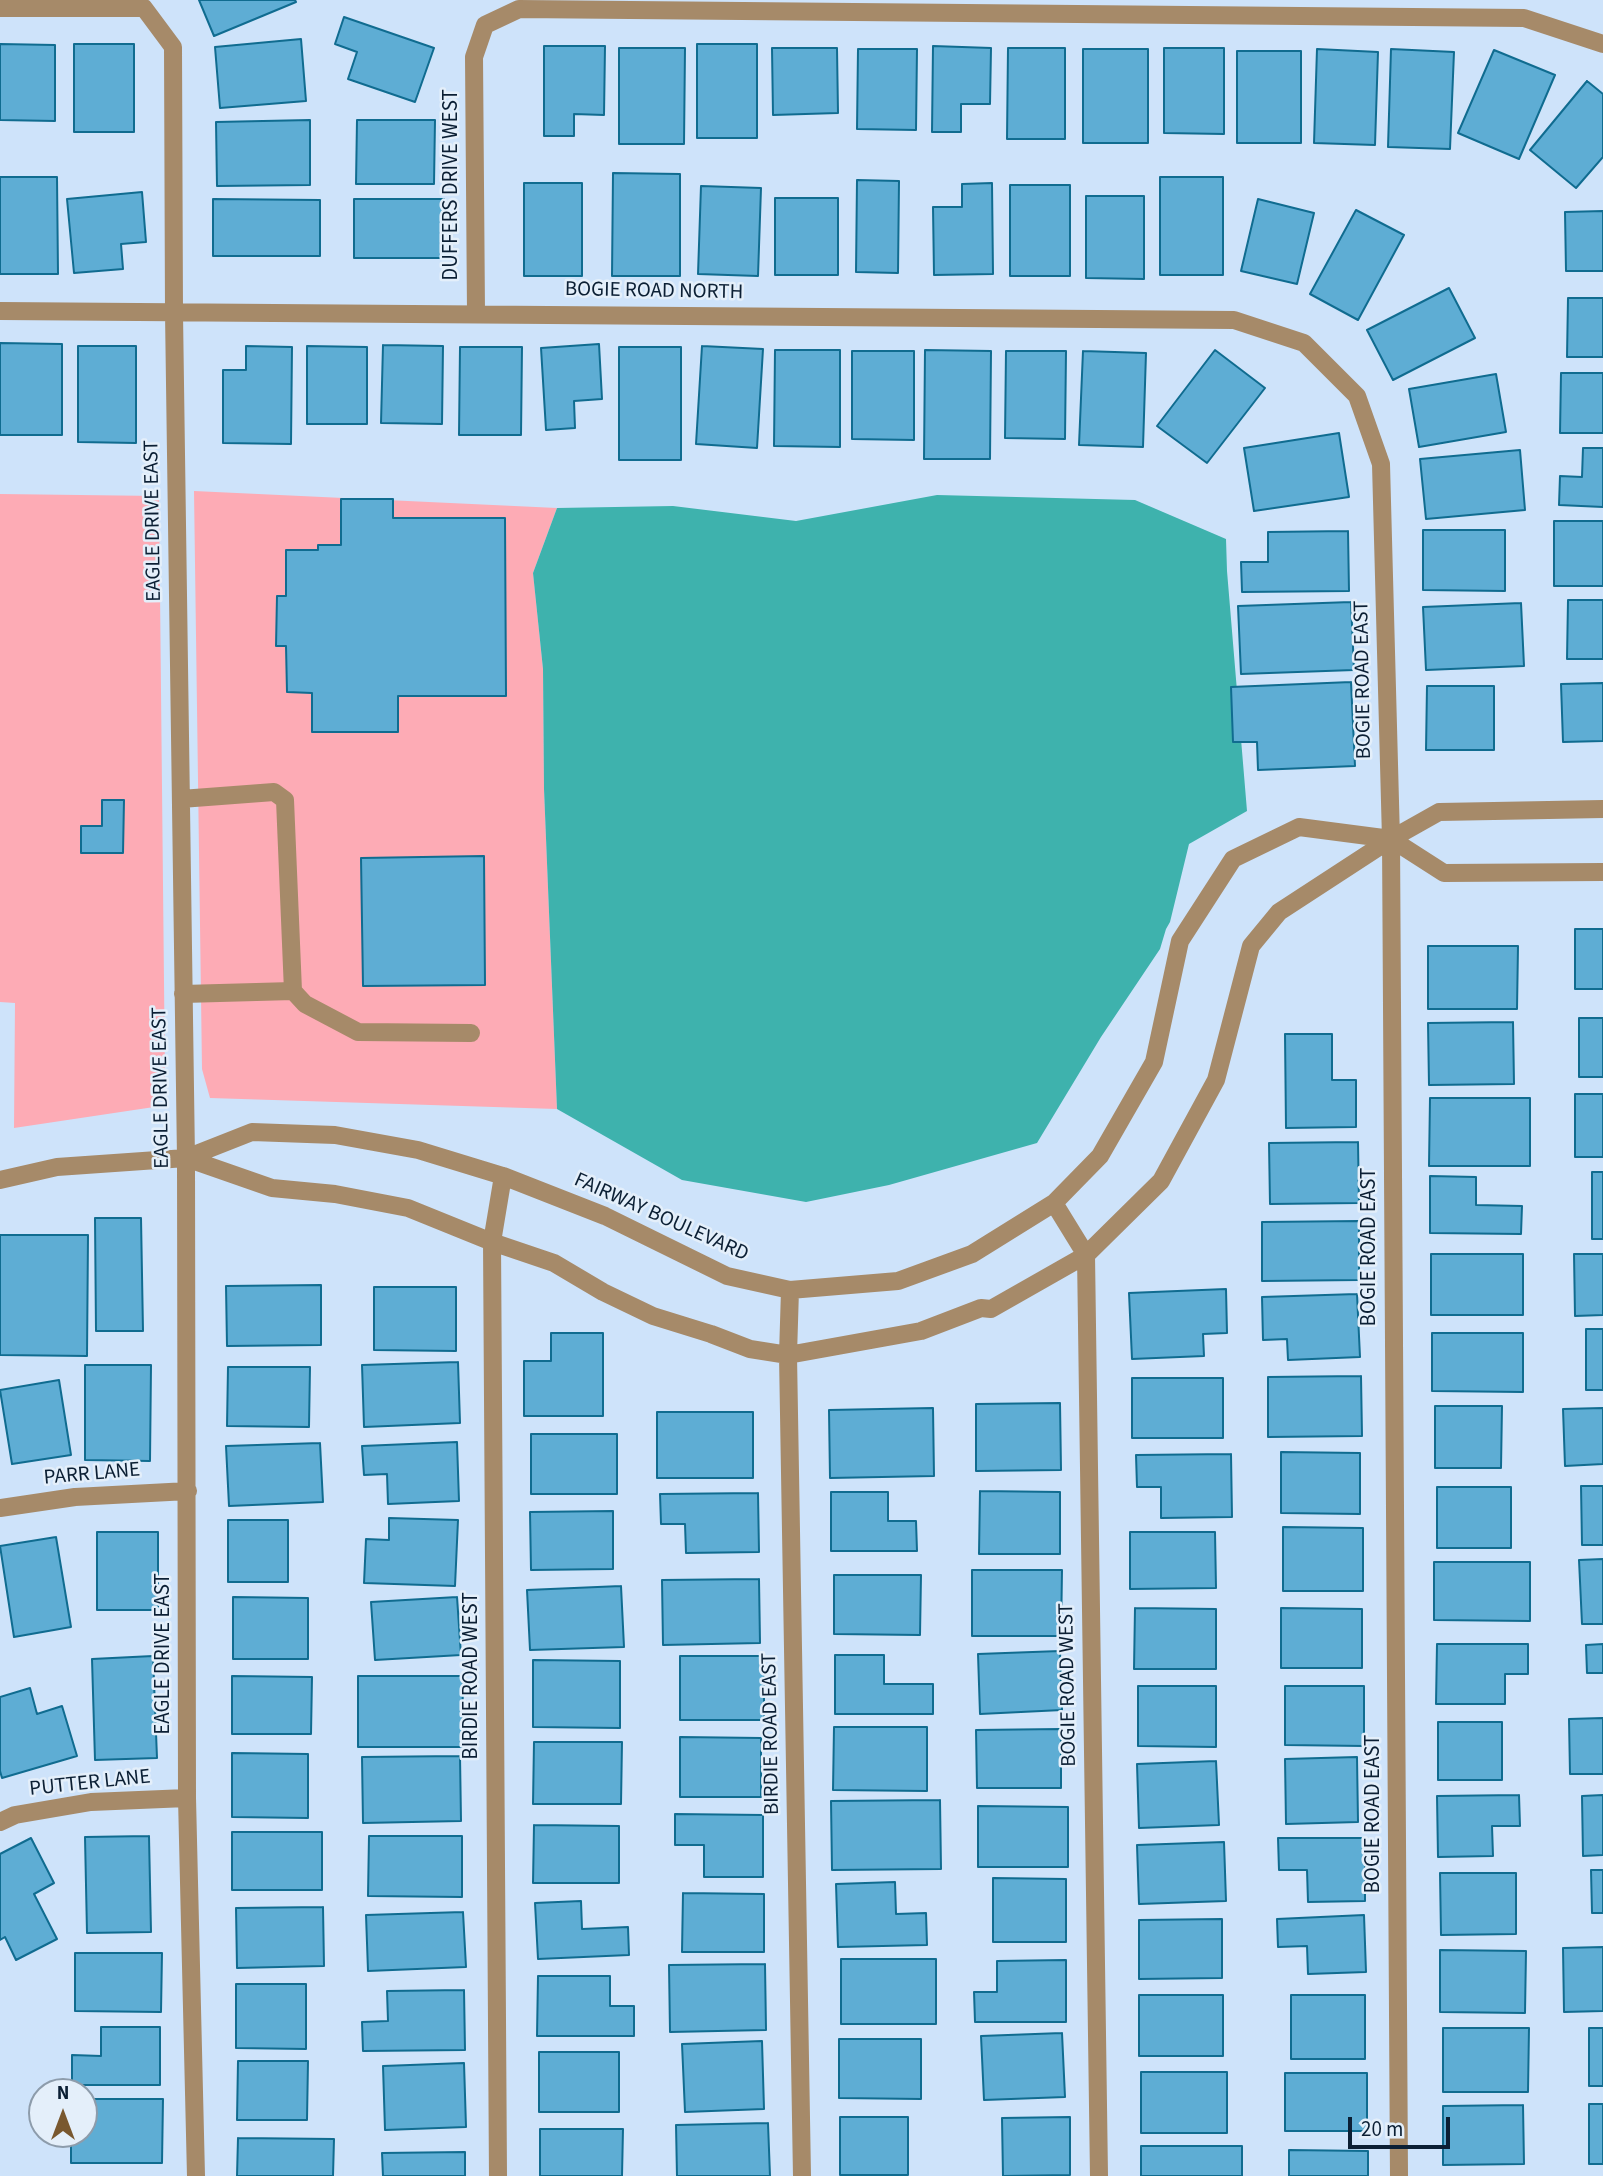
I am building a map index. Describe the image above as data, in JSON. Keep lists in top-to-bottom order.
{
  "streets": {
    "street": [
      "DUFFERS DRIVE WEST",
      "BOGIE ROAD NORTH",
      "EAGLE DRIVE EAST",
      "BOGIE ROAD EAST",
      "FAIRWAY BOULEVARD",
      "PARR LANE",
      "BIRDIE ROAD WEST",
      "BOGIE ROAD WEST",
      "BIRDIE ROAD EAST",
      "PUTTER LANE"
    ]
  },
  "crossings": [
    ["DUFFERS DRIVE WEST", "BOGIE ROAD NORTH"],
    ["BOGIE ROAD NORTH", "EAGLE DRIVE EAST"],
    ["BOGIE ROAD NORTH", "BOGIE ROAD EAST"],
    ["EAGLE DRIVE EAST", "FAIRWAY BOULEVARD"],
    ["EAGLE DRIVE EAST", "PARR LANE"],
    ["EAGLE DRIVE EAST", "PUTTER LANE"],
    ["BOGIE ROAD EAST", "FAIRWAY BOULEVARD"],
    ["FAIRWAY BOULEVARD", "BIRDIE ROAD WEST"],
    ["FAIRWAY BOULEVARD", "BOGIE ROAD WEST"],
    ["FAIRWAY BOULEVARD", "BIRDIE ROAD EAST"]
  ],
  "scale_bar": "20 m",
  "north": "top"
}
